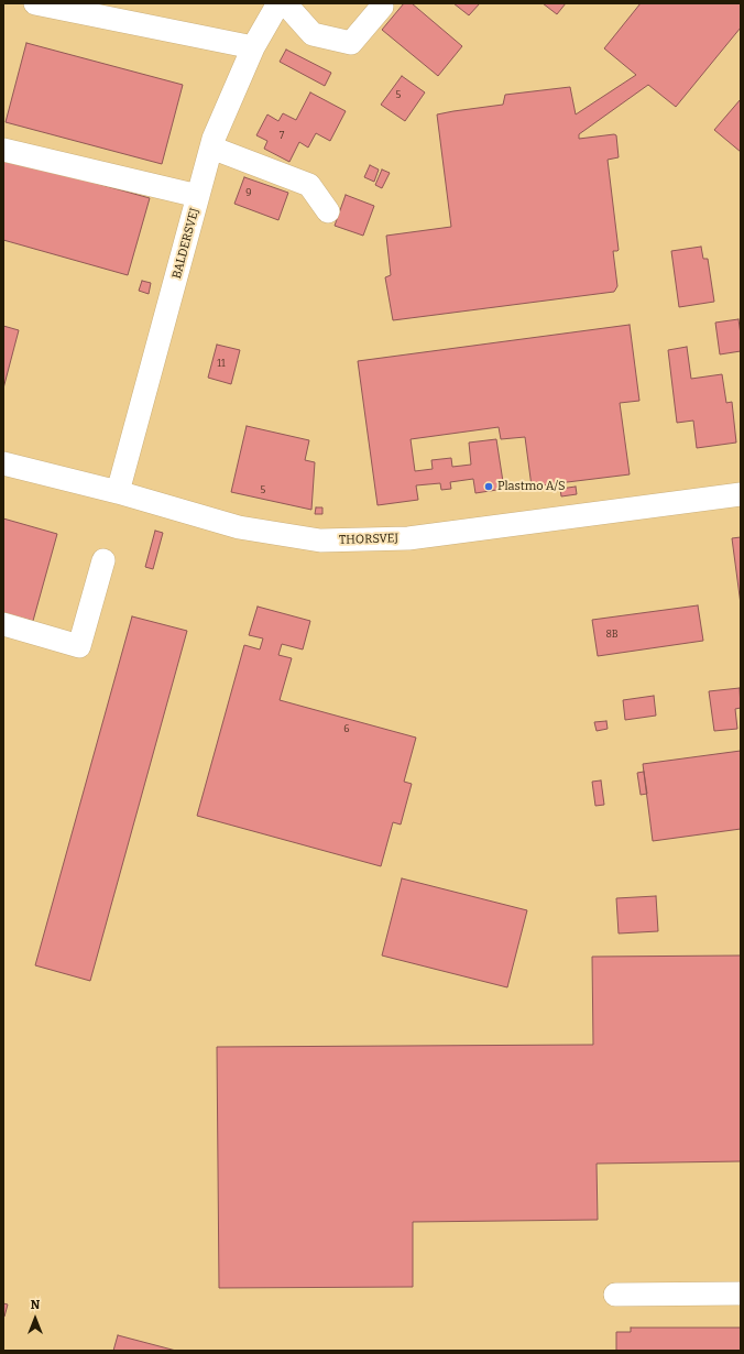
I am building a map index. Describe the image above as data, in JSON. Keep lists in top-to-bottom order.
{
  "streets": {
    "street": ["BALDERSVEJ", "THORSVEJ"]
  },
  "crossings": [
    ["BALDERSVEJ", "THORSVEJ"]
  ],
  "places": ["Plastmo A/S"],
  "house_numbers": [
    "5",
    "7",
    "9",
    "11",
    "5",
    "8B",
    "6"
  ],
  "north": "top"
}
